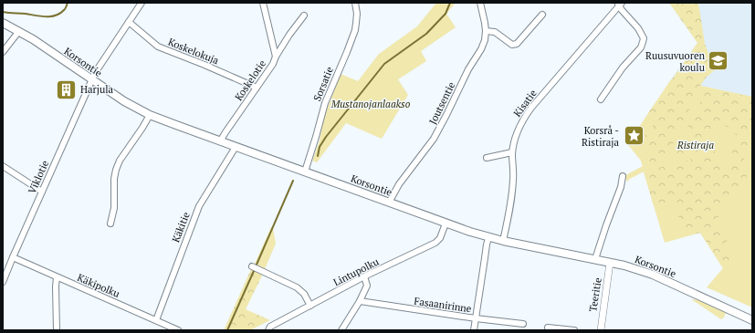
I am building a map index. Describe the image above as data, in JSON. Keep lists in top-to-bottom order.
{
  "streets": {
    "main road": ["Korsontie"],
    "street": [
      "Koskelokuja",
      "Koskelotie",
      "Sorsatie",
      "Joutsentie",
      "Kisatie",
      "Viklotie",
      "Käkitie",
      "Lintupolku",
      "Käkipolku",
      "Teeritie",
      "Fasaanirinne"
    ]
  },
  "crossings": [
    ["Koskelokuja", "Koskelotie"],
    ["Korsontie", "Koskelotie"],
    ["Korsontie", "Sorsatie"],
    ["Korsontie", "Joutsentie"],
    ["Korsontie", "Kisatie"],
    ["Korsontie", "Viklotie"],
    ["Korsontie", "Käkitie"],
    ["Korsontie", "Lintupolku"],
    ["Korsontie", "Teeritie"],
    ["Viklotie", "Käkipolku"],
    ["Käkitie", "Käkipolku"]
  ],
  "parks": ["Mustanojanlaakso", "Ristiraja"],
  "places": {
    "school or university": ["Ruusuvuoren koulu"],
    "building": ["Harjula"],
    "place": ["Korsrå - Ristiraja"]
  }
}
